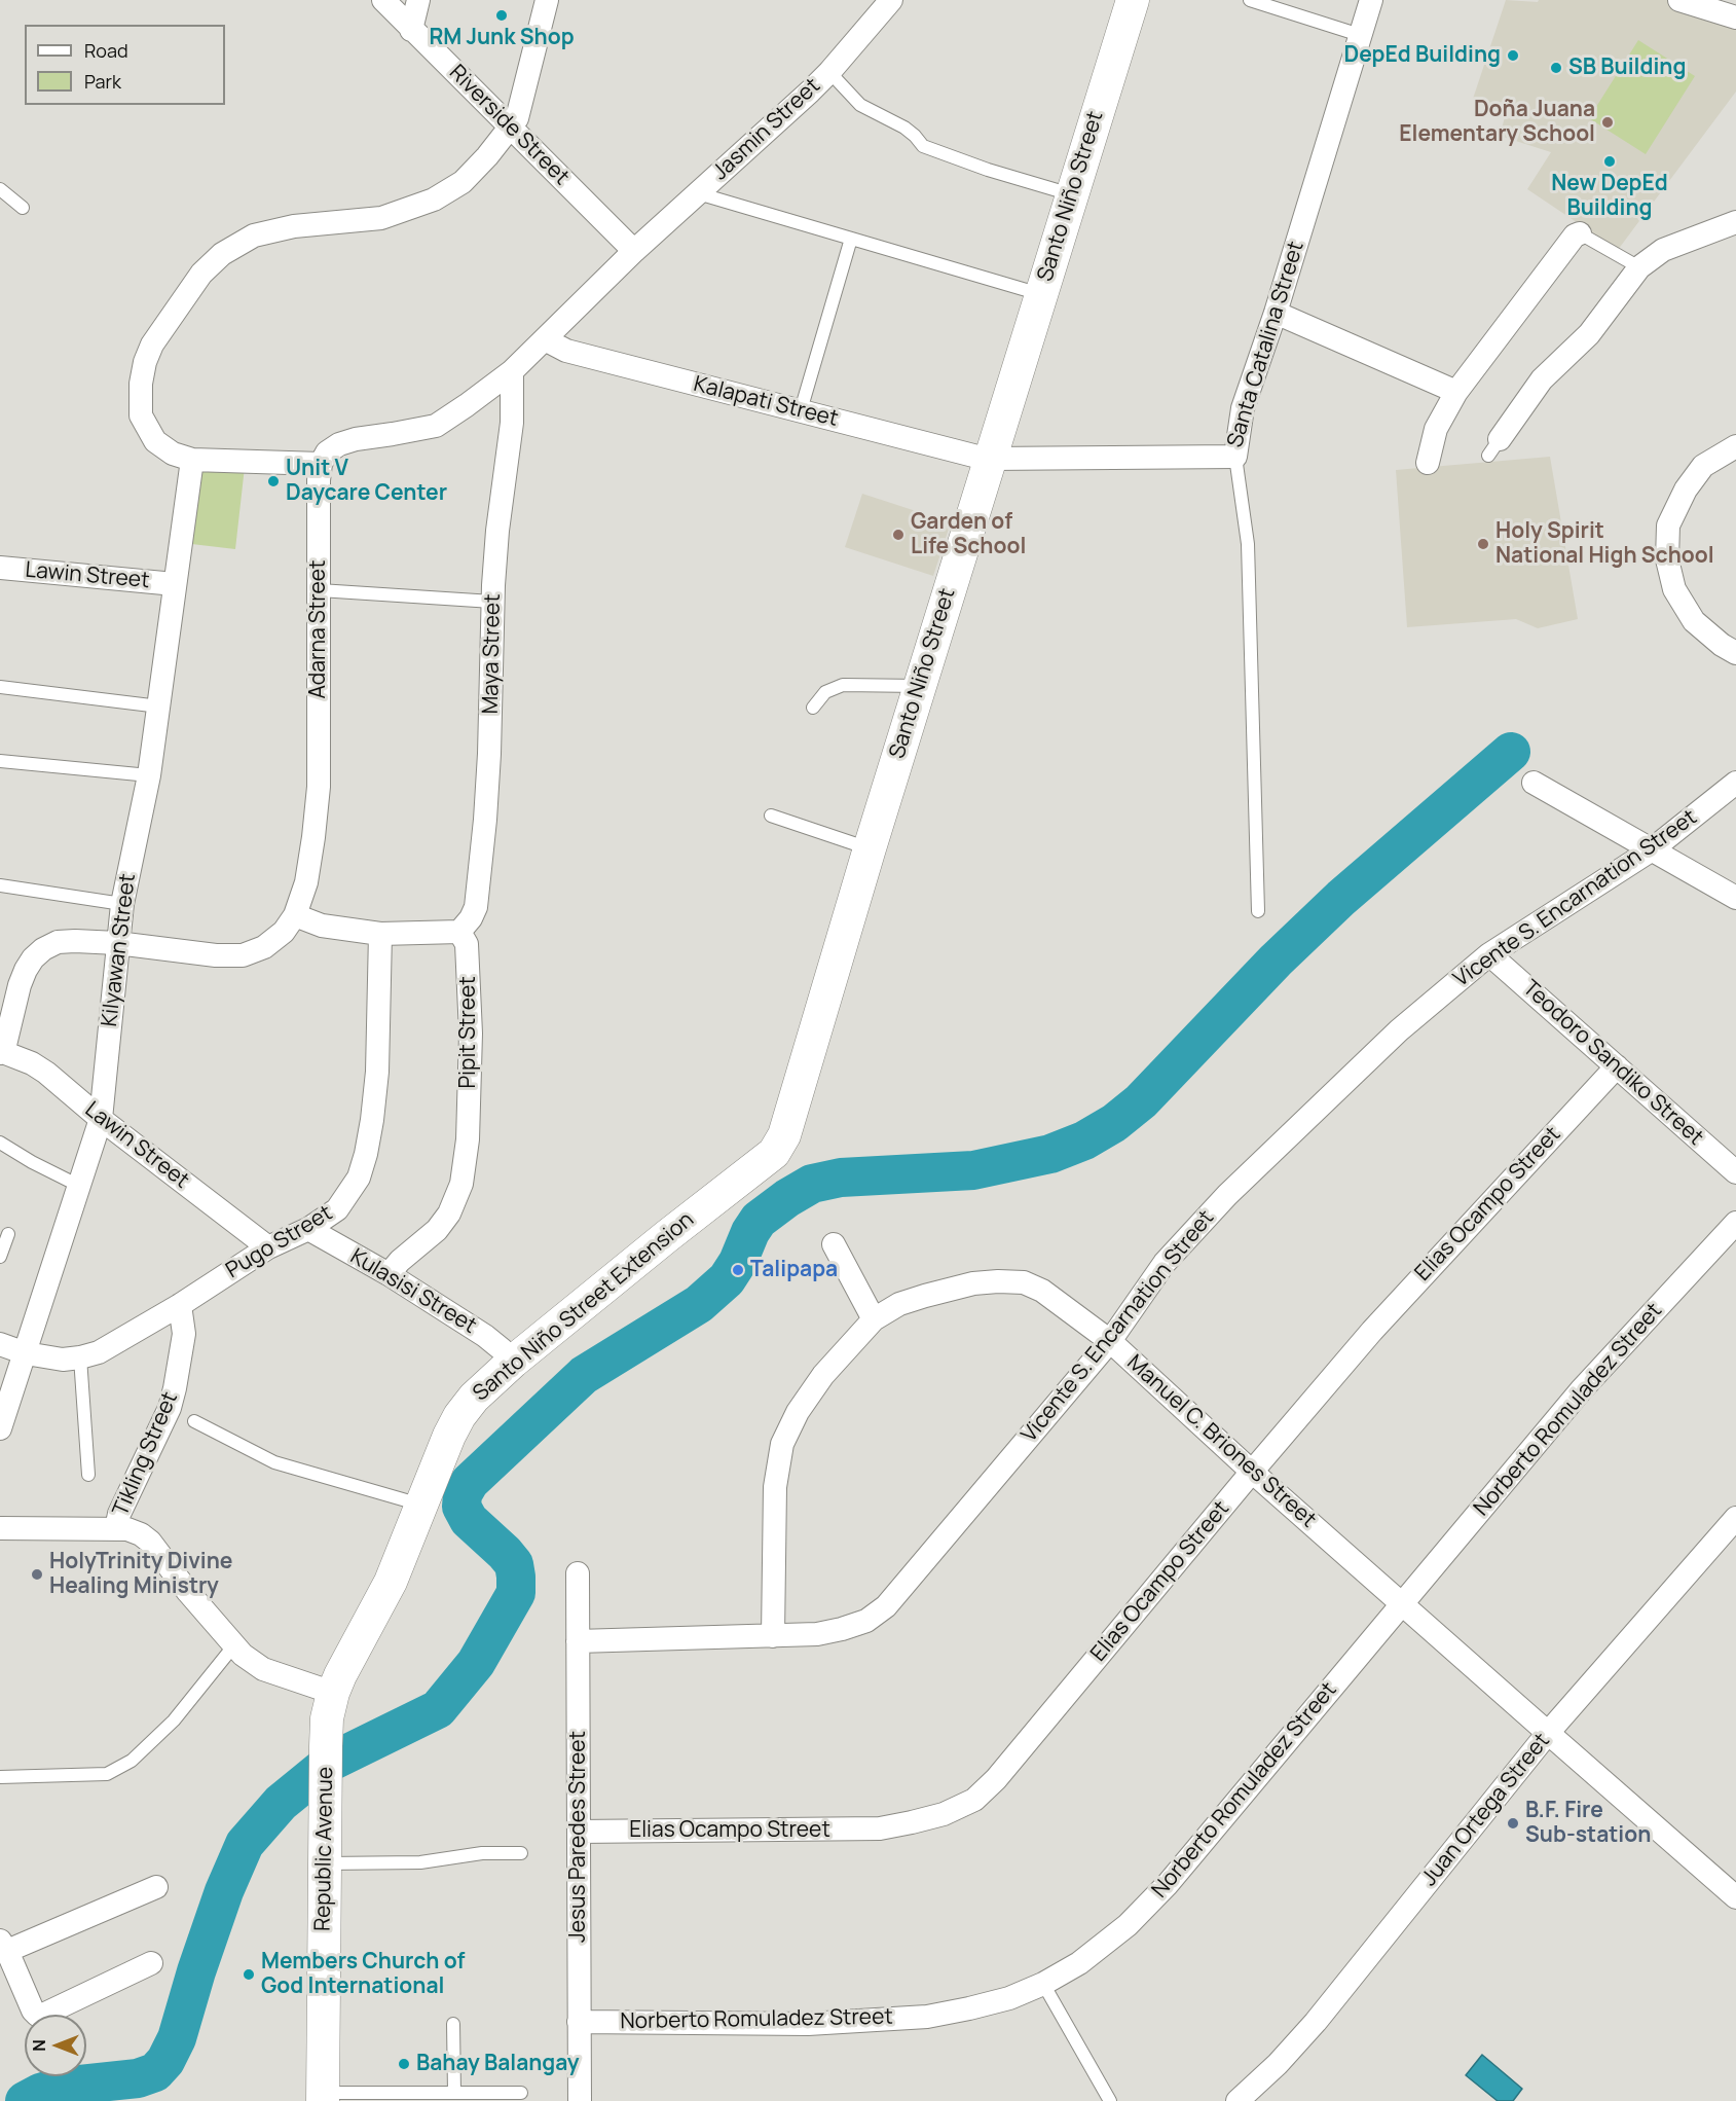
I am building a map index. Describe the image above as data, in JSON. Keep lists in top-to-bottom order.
{
  "streets": {
    "main road": ["Santo Niño Street", "Santo Niño Street Extension", "Republic Avenue"],
    "street": [
      "Riverside Street",
      "Jasmin Street",
      "Santa Catalina Street",
      "Kalapati Street",
      "Lawin Street",
      "Adarna Street",
      "Maya Street",
      "Vicente S. Encarnation Street",
      "Kilyawan Street",
      "Pipit Street",
      "Teodoro Sandiko Street",
      "Elias Ocampo Street",
      "Pugo Street",
      "Kulasisi Street",
      "Norberto Romuladez Street",
      "Manuel C. Briones Street",
      "Tikling Street",
      "Juan Ortega Street",
      "Jesus Paredes Street"
    ]
  },
  "crossings": [
    ["Riverside Street", "Jasmin Street"],
    ["Santo Niño Street", "Santa Catalina Street"],
    ["Santo Niño Street", "Kalapati Street"],
    ["Santo Niño Street", "Santo Niño Street Extension"],
    ["Santa Catalina Street", "Kalapati Street"],
    ["Lawin Street", "Adarna Street"],
    ["Lawin Street", "Kilyawan Street"],
    ["Lawin Street", "Pugo Street"],
    ["Adarna Street", "Kilyawan Street"],
    ["Maya Street", "Pipit Street"],
    ["Vicente S. Encarnation Street", "Teodoro Sandiko Street"],
    ["Vicente S. Encarnation Street", "Manuel C. Briones Street"],
    ["Vicente S. Encarnation Street", "Jesus Paredes Street"],
    ["Kilyawan Street", "Pugo Street"],
    ["Pipit Street", "Kulasisi Street"],
    ["Teodoro Sandiko Street", "Elias Ocampo Street"],
    ["Elias Ocampo Street", "Manuel C. Briones Street"],
    ["Elias Ocampo Street", "Jesus Paredes Street"],
    ["Pugo Street", "Kulasisi Street"],
    ["Pugo Street", "Tikling Street"],
    ["Kulasisi Street", "Santo Niño Street Extension"],
    ["Santo Niño Street Extension", "Republic Avenue"],
    ["Norberto Romuladez Street", "Manuel C. Briones Street"],
    ["Norberto Romuladez Street", "Jesus Paredes Street"],
    ["Manuel C. Briones Street", "Juan Ortega Street"]
  ],
  "places": [
    "RM Junk Shop",
    "DepEd Building",
    "SB Building",
    "Doña Juana Elementary School",
    "New DepEd Building",
    "Unit V Daycare Center",
    "Garden of Life School",
    "Holy Spirit National High School",
    "Talipapa",
    "HolyTrinity Divine Healing Ministry",
    "B.F. Fire Sub-station",
    "Members Church of God International",
    "Bahay Balangay"
  ],
  "legend": ["Road", "Park"],
  "north": "left"
}
